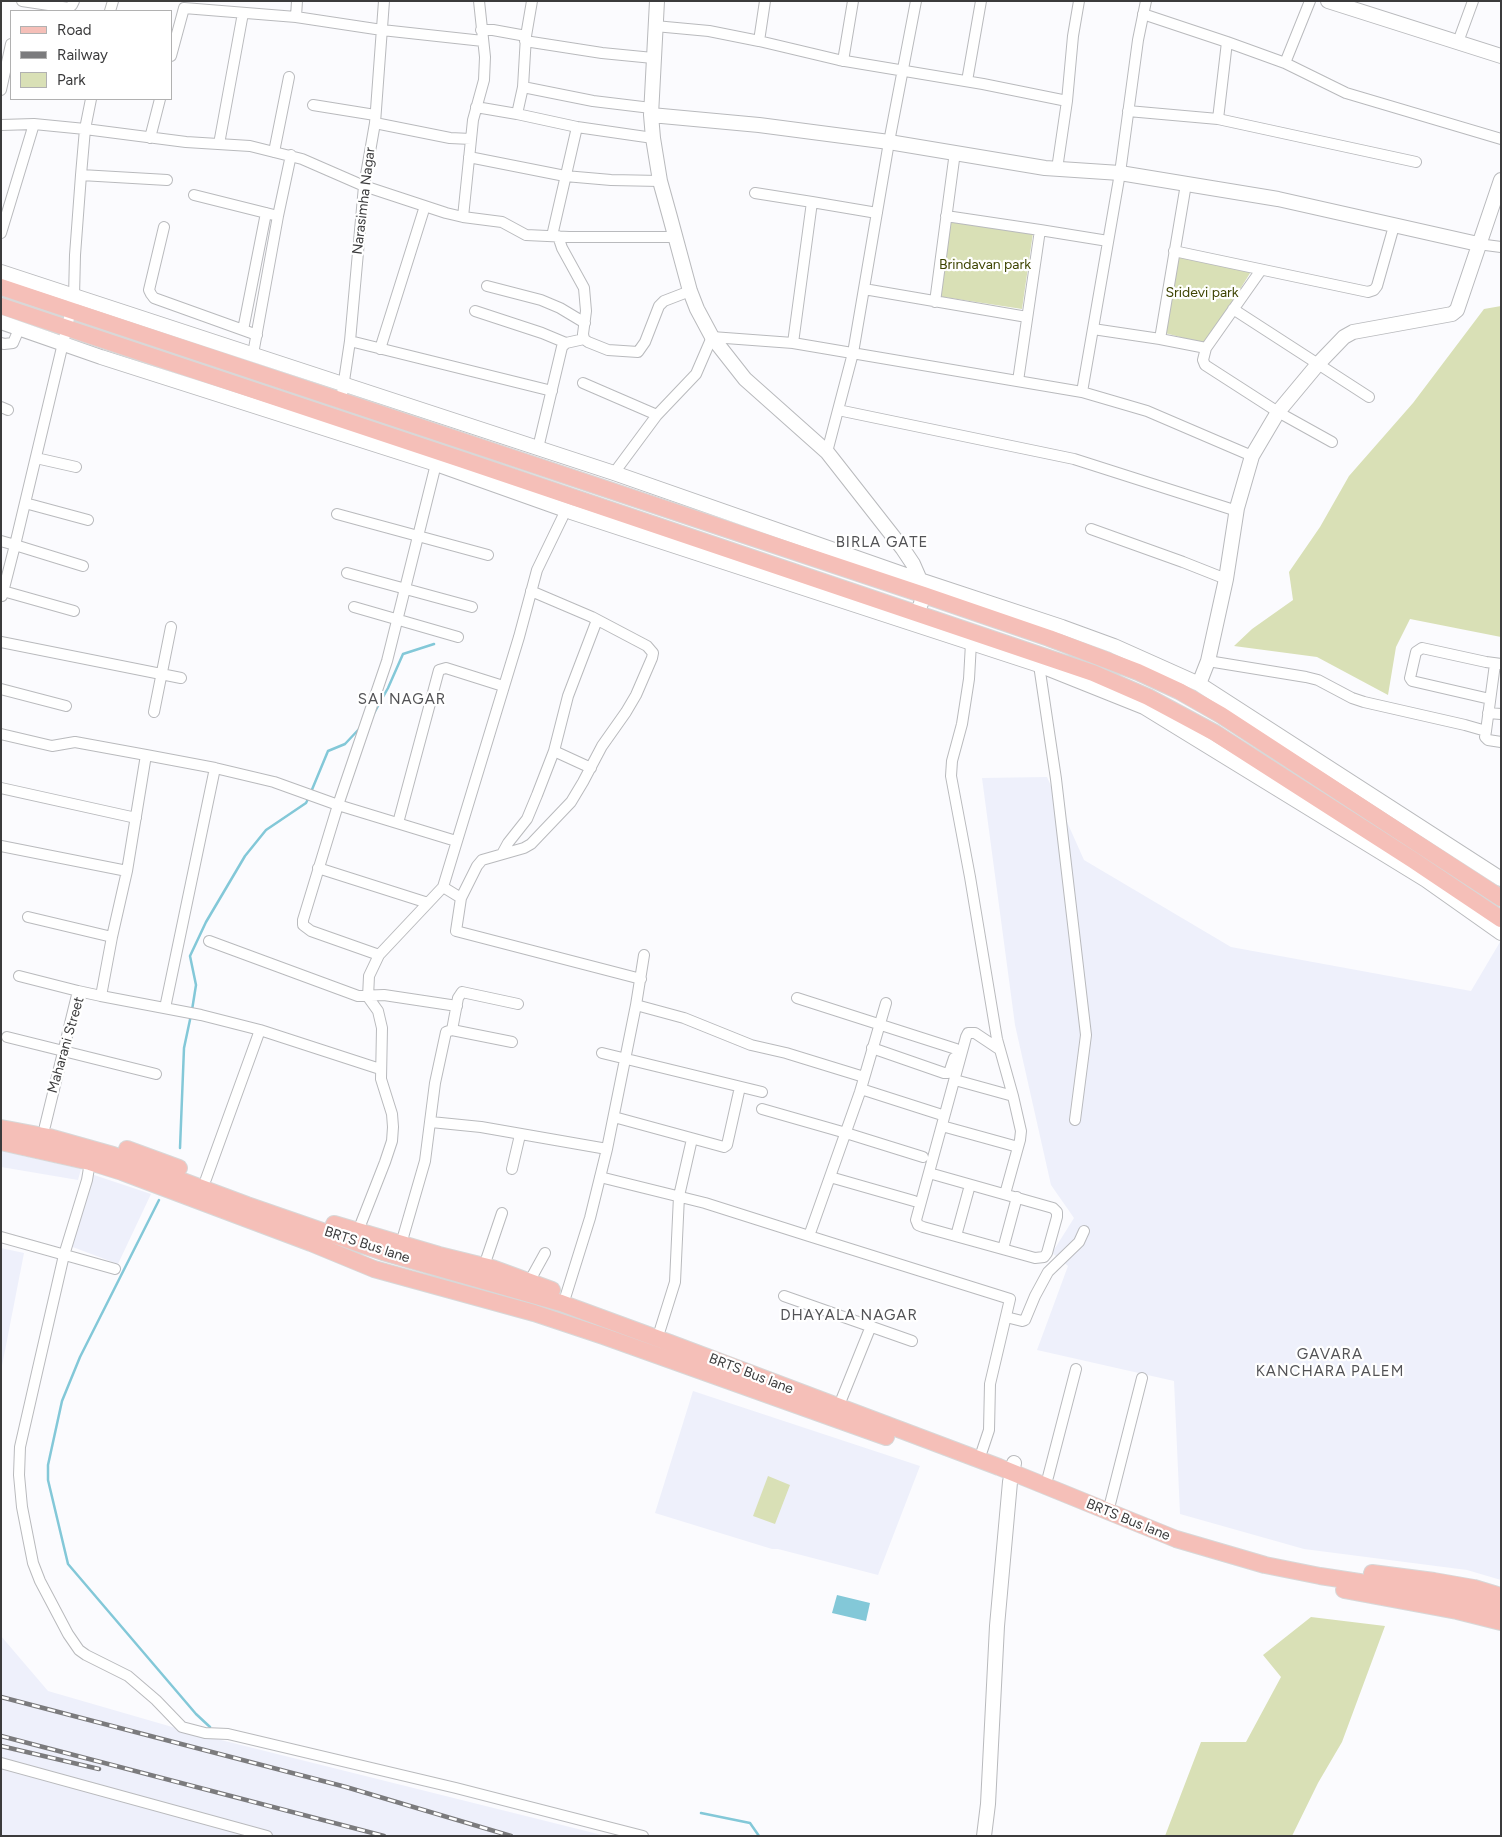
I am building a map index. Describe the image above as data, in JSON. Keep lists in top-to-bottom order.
{
  "streets": {
    "main road": ["BRTS Bus lane"],
    "street": ["Narasimha Nagar", "Maharani Street"]
  },
  "districts": [
    "BIRLA GATE",
    "SAI NAGAR",
    "DHAYALA NAGAR",
    "GAVARA KANCHARA PALEM"
  ],
  "parks": ["Brindavan park", "Sridevi park"],
  "legend": ["Road", "Railway", "Park"]
}
